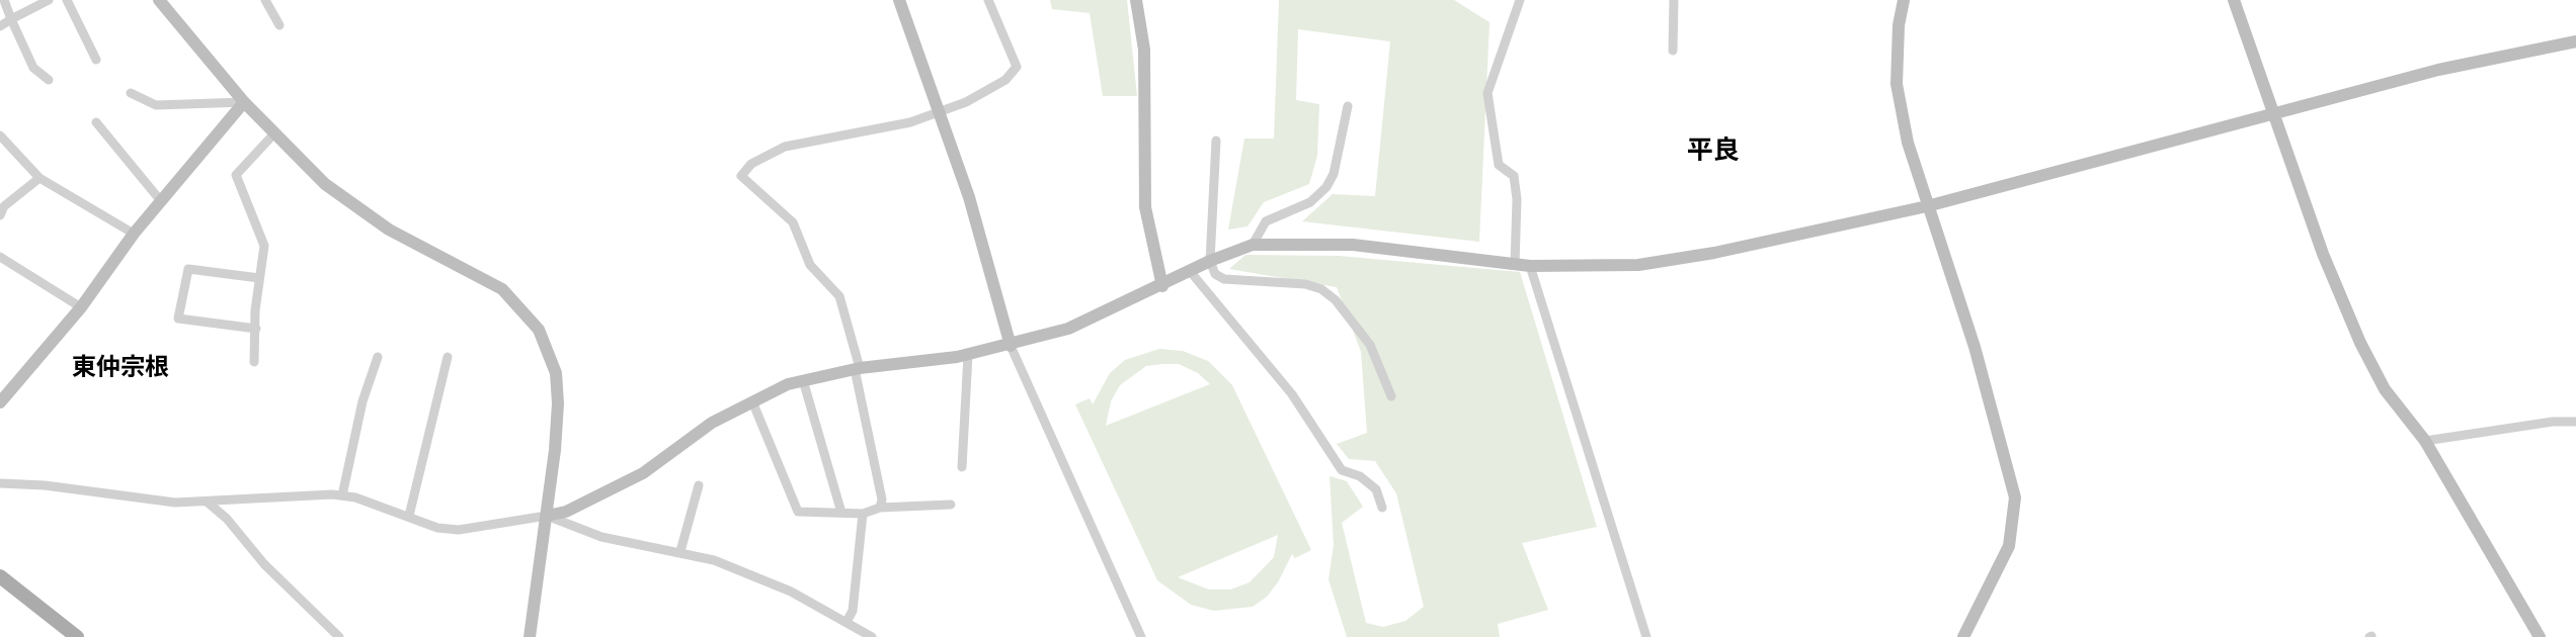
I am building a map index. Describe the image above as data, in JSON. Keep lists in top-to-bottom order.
{
  "districts": ["平良", "東仲宗根"]
}
